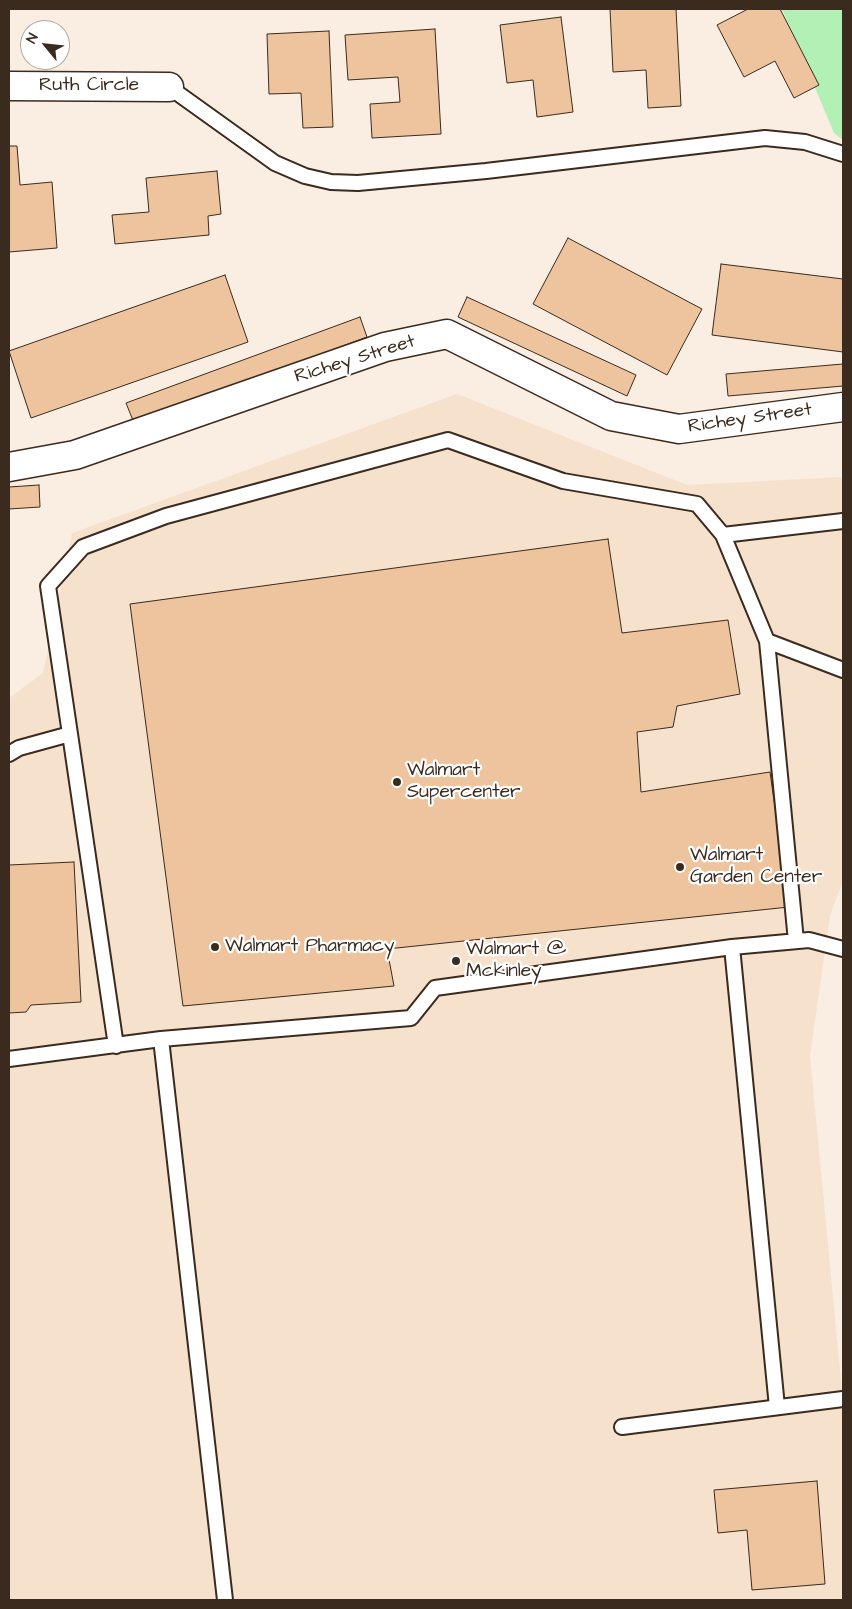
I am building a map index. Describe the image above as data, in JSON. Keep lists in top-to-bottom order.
{
  "streets": {
    "street": ["Ruth Circle", "Richey Street"]
  },
  "places": [
    "Walmart Supercenter",
    "Walmart Garden Center",
    "Walmart Pharmacy",
    "Walmart @ Mckinley"
  ],
  "north": "top left"
}
